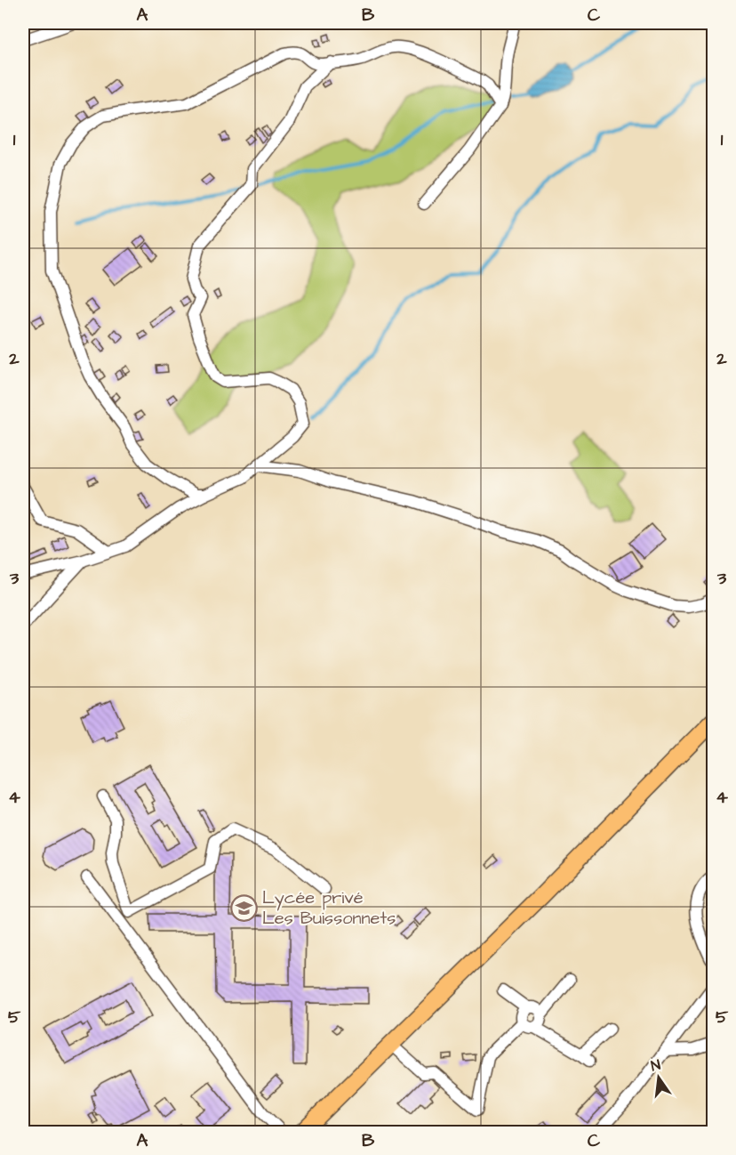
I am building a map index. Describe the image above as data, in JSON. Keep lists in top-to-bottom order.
{
  "places": {
    "school or university": ["Lycée privé Les Buissonnets"]
  },
  "north": "top",
  "grid": {
    "columns": ["A", "B", "C"],
    "rows": [
      "1",
      "2",
      "3",
      "4",
      "5"
    ]
  }
}
